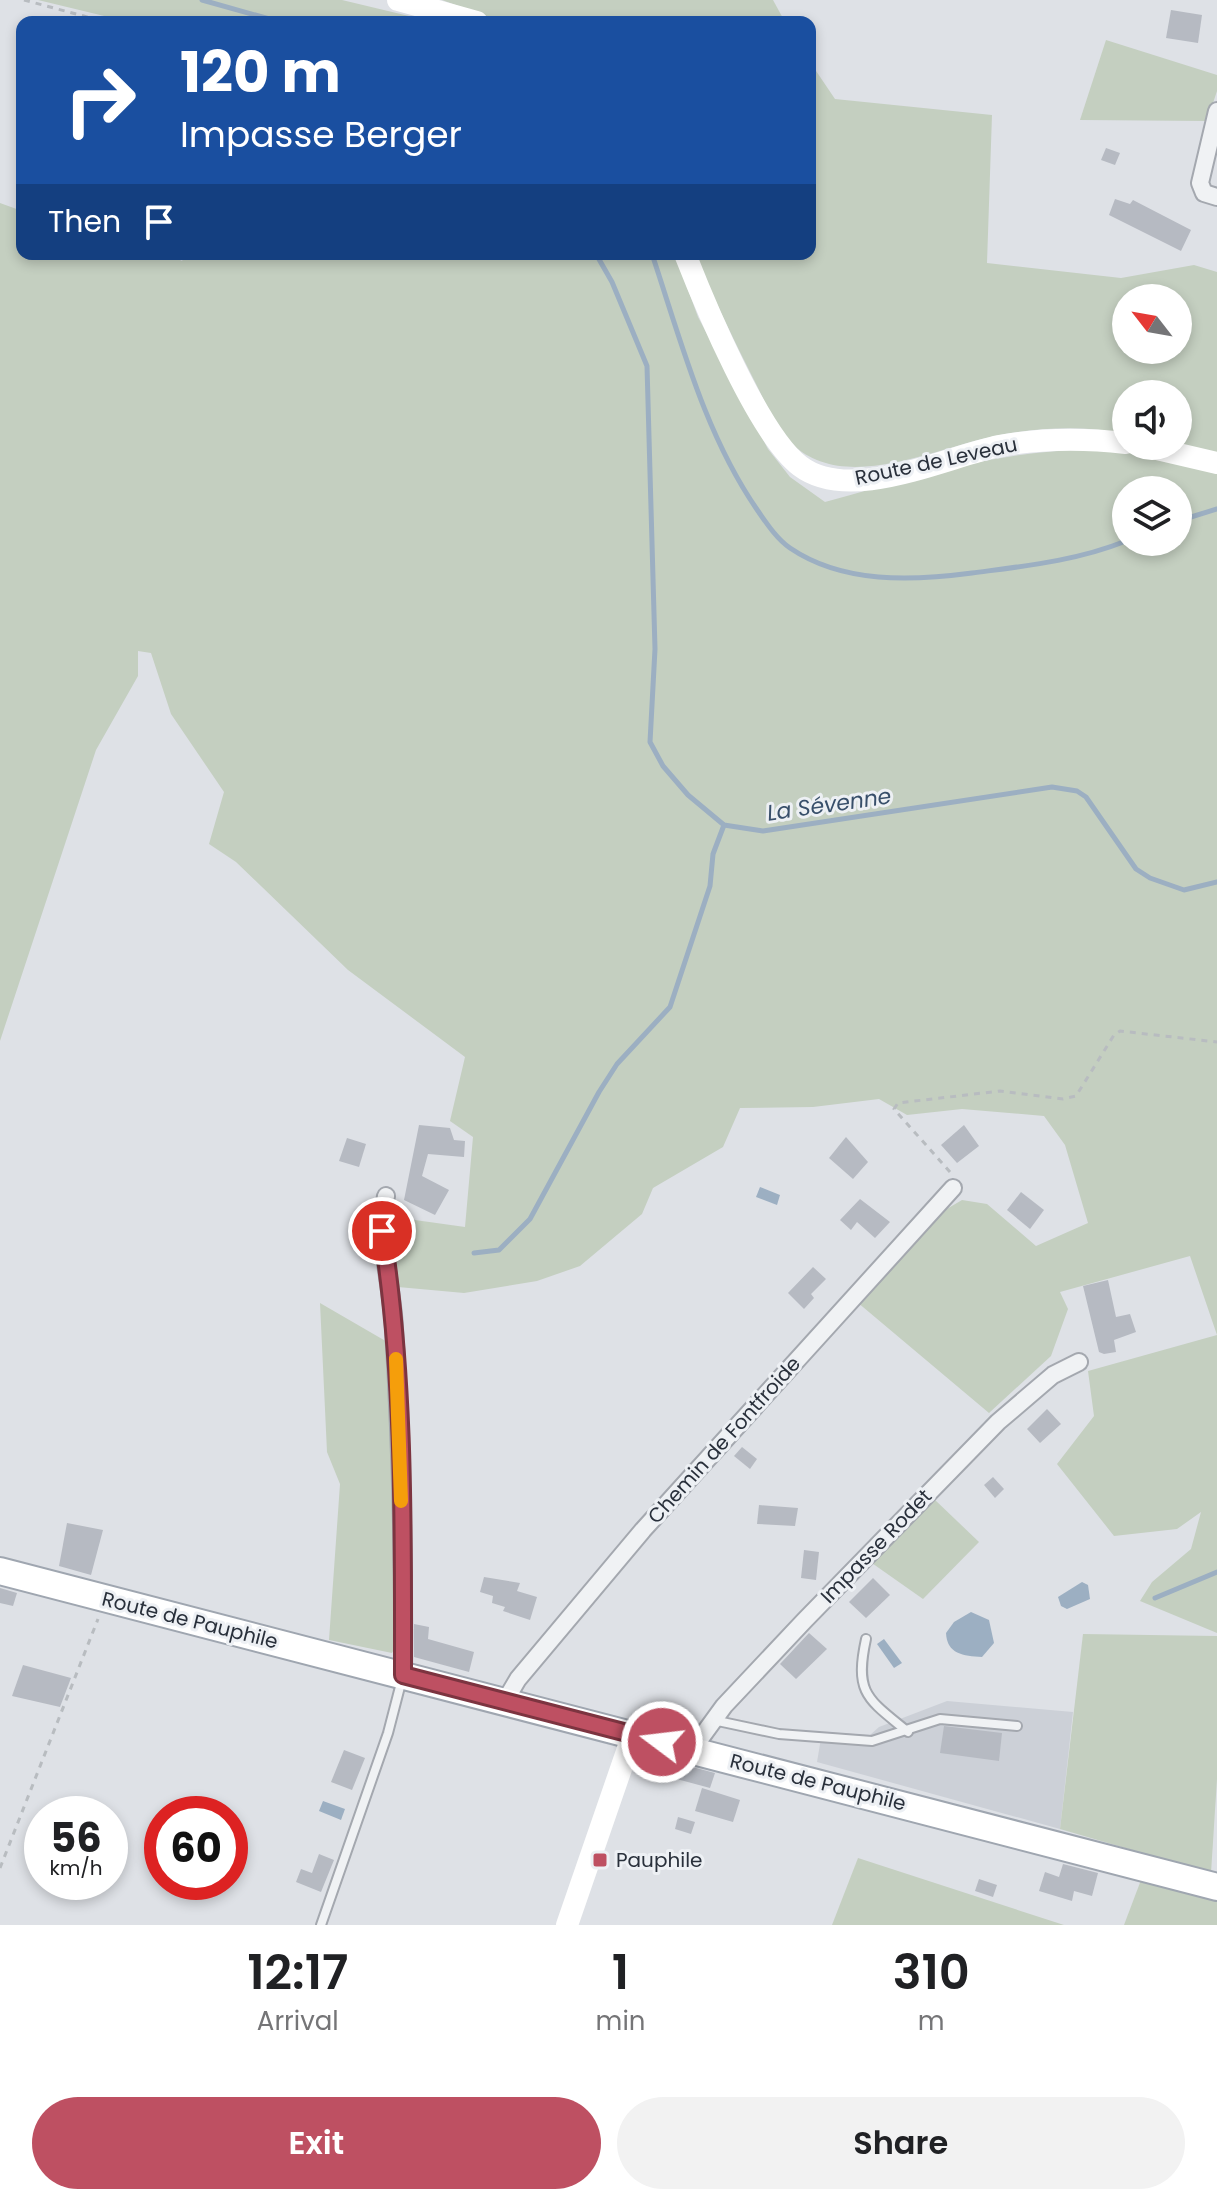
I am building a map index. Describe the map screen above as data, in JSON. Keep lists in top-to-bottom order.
{
  "streets": {
    "main road": ["Route de Pauphile"],
    "street": ["Route de Leveau", "Chemin de Fontfroide", "Impasse Rodet"]
  },
  "crossings": [
    ["Chemin de Fontfroide", "Route de Pauphile"],
    ["Impasse Rodet", "Route de Pauphile"]
  ],
  "water": ["La Sévenne"],
  "places": {
    "transit": ["Pauphile"]
  },
  "north": "top left",
  "page": {
    "turn": ["120 m", "Impasse Berger"],
    "then": "Then",
    "speed": "56 km/h",
    "limit": "60",
    "eta": [
      "12:17",
      "Arrival",
      "1",
      "min",
      "310",
      "m"
    ],
    "buttons": ["Exit", "Share"]
  }
}
